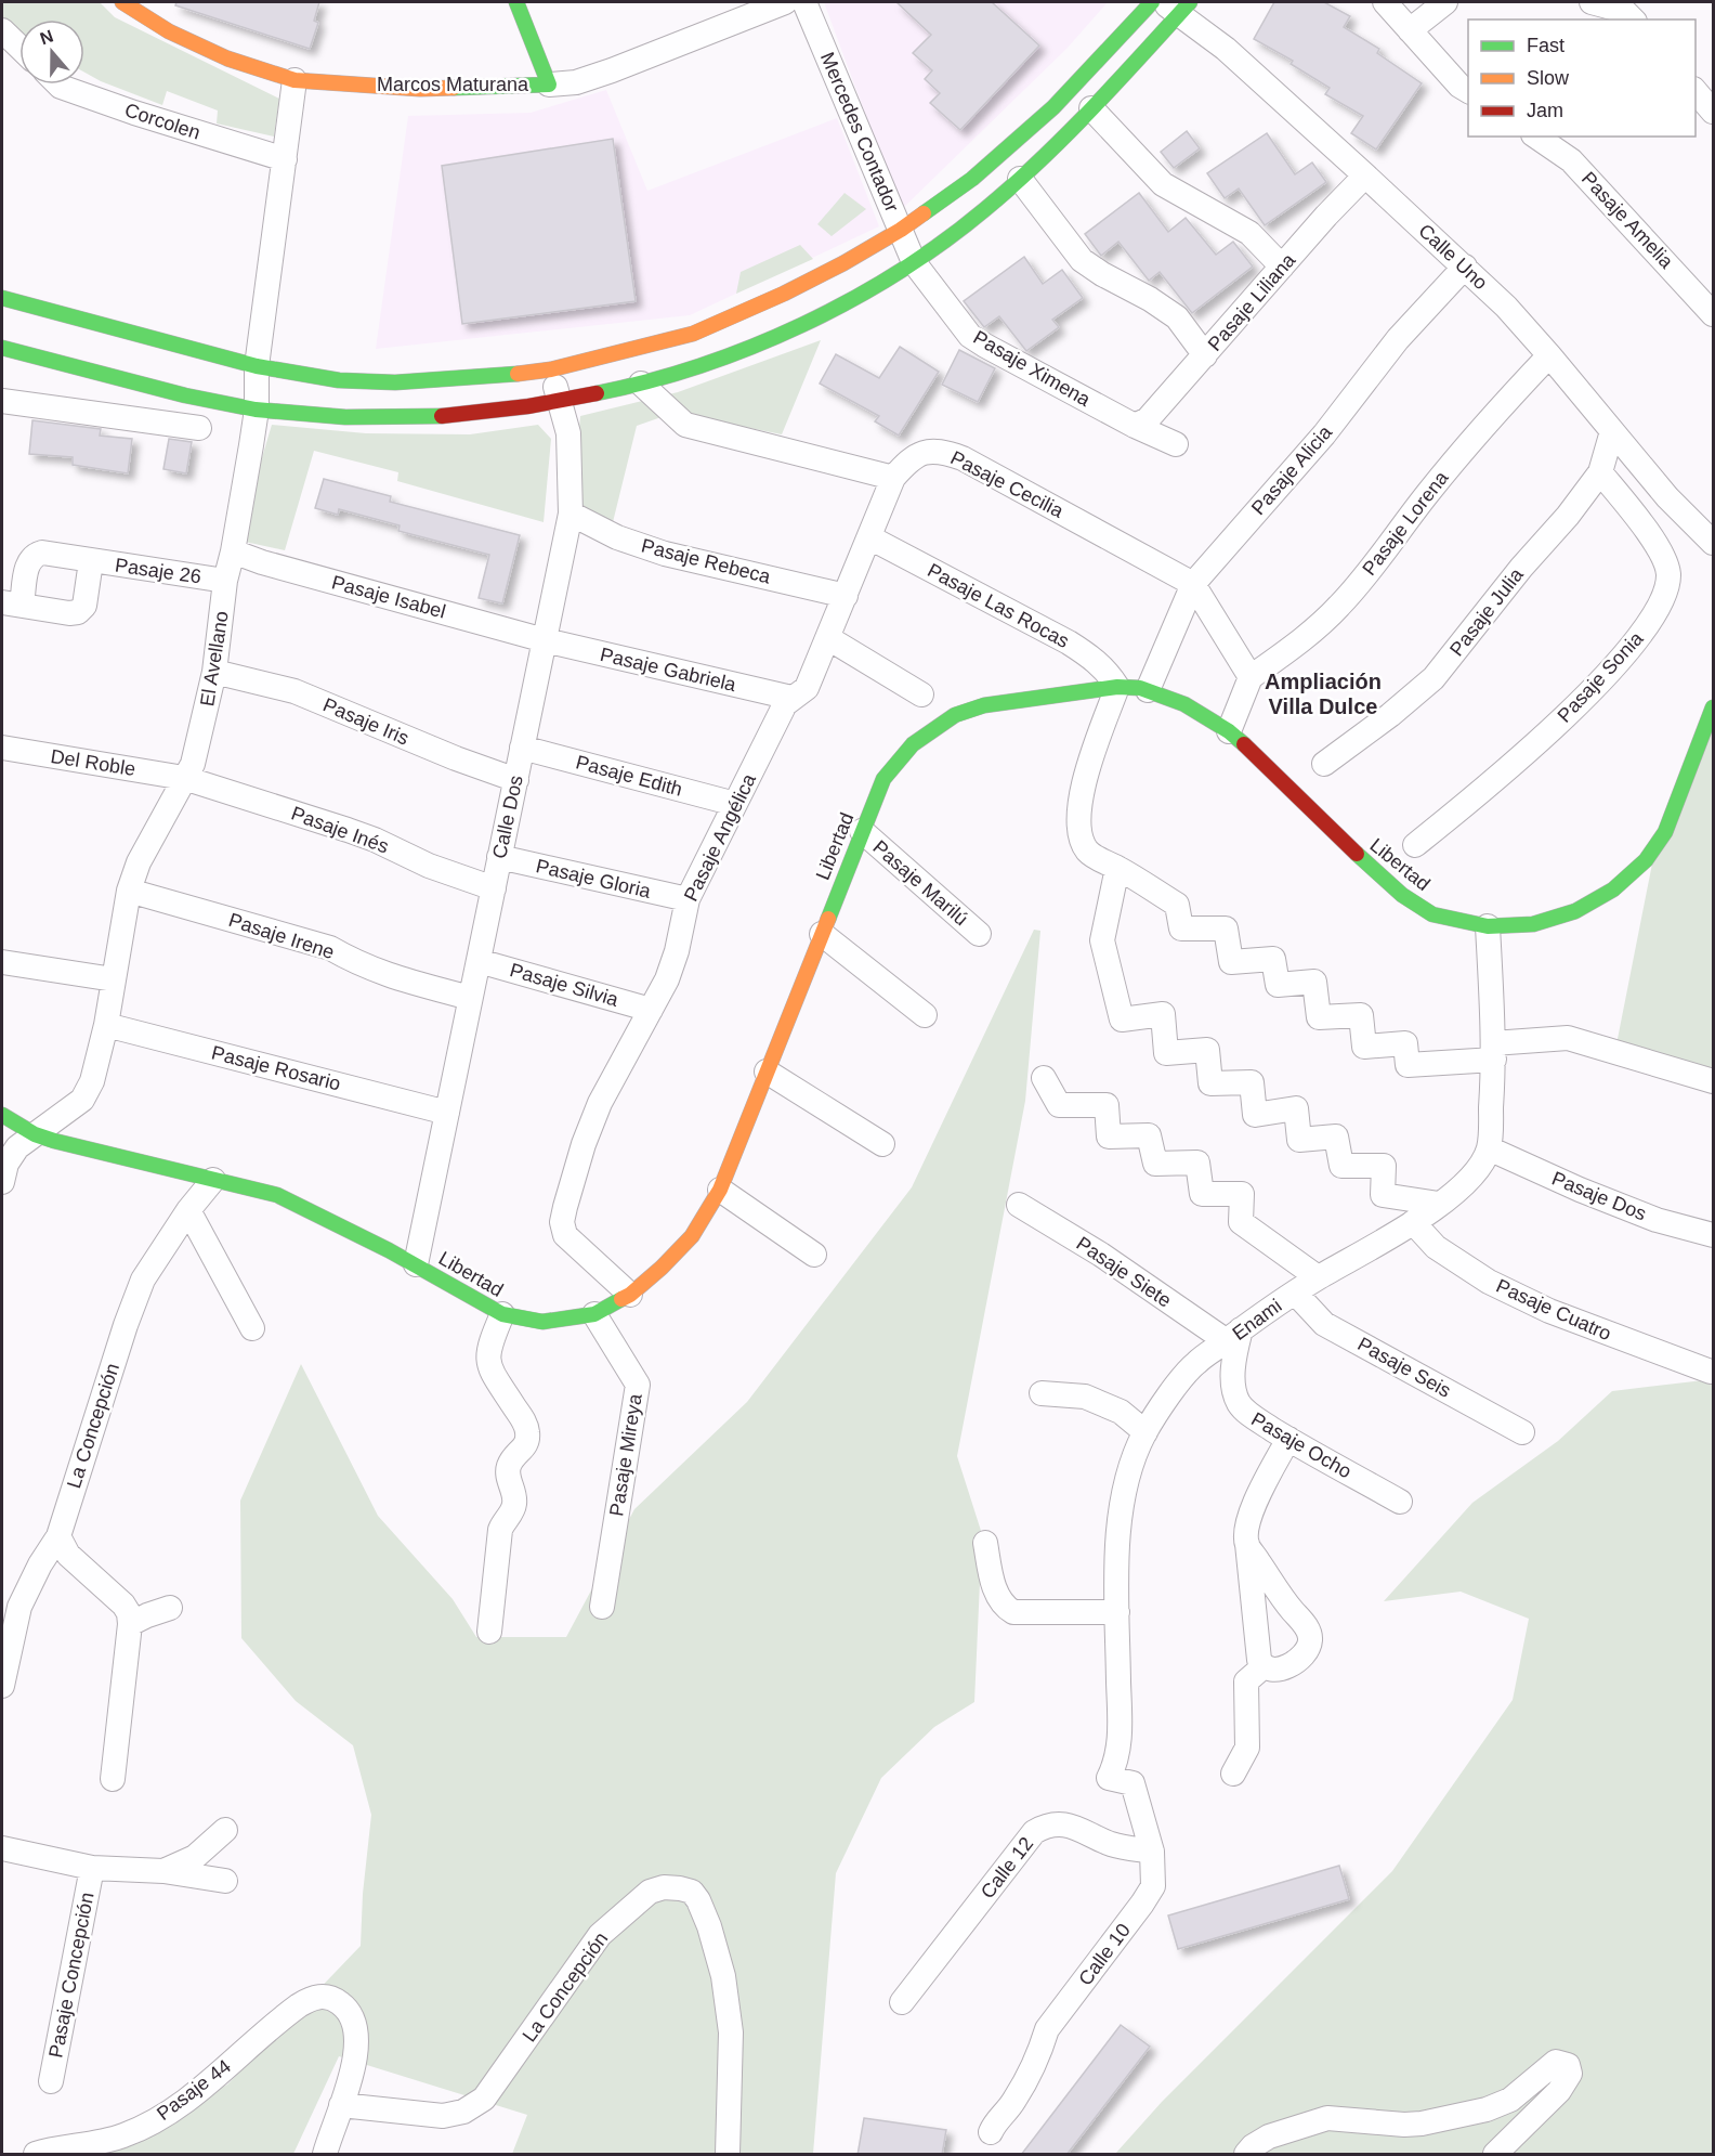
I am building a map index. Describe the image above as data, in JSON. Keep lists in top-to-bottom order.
{
  "streets": {
    "street": [
      "Marcos Maturana",
      "Corcolen",
      "Mercedes Contador",
      "Pasaje Amelia",
      "Calle Uno",
      "Pasaje Liliana",
      "Pasaje Ximena",
      "Pasaje Alicia",
      "Pasaje Cecilia",
      "Pasaje Lorena",
      "Pasaje Rebeca",
      "Pasaje 26",
      "Pasaje Isabel",
      "Pasaje Las Rocas",
      "Pasaje Julia",
      "El Avellano",
      "Pasaje Gabriela",
      "Pasaje Sonia",
      "Pasaje Iris",
      "Del Roble",
      "Pasaje Edith",
      "Calle Dos",
      "Pasaje Inés",
      "Pasaje Angélica",
      "Libertad",
      "Pasaje Gloria",
      "Pasaje Marilú",
      "Pasaje Irene",
      "Pasaje Silvia",
      "Pasaje Rosario",
      "Pasaje Dos",
      "Pasaje Siete",
      "Pasaje Cuatro",
      "Enami",
      "Pasaje Seis",
      "La Concepción",
      "Pasaje Ocho",
      "Pasaje Mireya",
      "Calle 12",
      "Calle 10",
      "Pasaje Concepción",
      "Pasaje 44"
    ]
  },
  "crossings": [
    ["Marcos Maturana", "El Avellano"],
    ["Corcolen", "El Avellano"],
    ["Mercedes Contador", "Pasaje Ximena"],
    ["Calle Uno", "Pasaje Liliana"],
    ["Calle Uno", "Pasaje Alicia"],
    ["Calle Uno", "Pasaje Lorena"],
    ["Calle Uno", "Pasaje Julia"],
    ["Pasaje Liliana", "Pasaje Ximena"],
    ["Pasaje Alicia", "Pasaje Cecilia"],
    ["Pasaje Alicia", "Libertad"],
    ["Pasaje Cecilia", "Pasaje Angélica"],
    ["Pasaje Rebeca", "Calle Dos"],
    ["Pasaje Rebeca", "Pasaje Angélica"],
    ["Pasaje 26", "El Avellano"],
    ["Pasaje Isabel", "El Avellano"],
    ["Pasaje Isabel", "Pasaje Gabriela"],
    ["Pasaje Isabel", "Calle Dos"],
    ["Pasaje Las Rocas", "Pasaje Angélica"],
    ["Pasaje Las Rocas", "Libertad"],
    ["Pasaje Julia", "Pasaje Sonia"],
    ["El Avellano", "Pasaje Iris"],
    ["El Avellano", "Del Roble"],
    ["El Avellano", "Pasaje Inés"],
    ["El Avellano", "Libertad"],
    ["El Avellano", "Pasaje Irene"],
    ["El Avellano", "Pasaje Rosario"],
    ["Pasaje Gabriela", "Calle Dos"],
    ["Pasaje Gabriela", "Pasaje Angélica"],
    ["Pasaje Iris", "Calle Dos"],
    ["Del Roble", "Pasaje Inés"],
    ["Pasaje Edith", "Calle Dos"],
    ["Pasaje Edith", "Pasaje Angélica"],
    ["Calle Dos", "Pasaje Inés"],
    ["Calle Dos", "Libertad"],
    ["Calle Dos", "Pasaje Gloria"],
    ["Calle Dos", "Pasaje Irene"],
    ["Calle Dos", "Pasaje Silvia"],
    ["Calle Dos", "Pasaje Rosario"],
    ["Pasaje Angélica", "Libertad"],
    ["Pasaje Angélica", "Pasaje Gloria"],
    ["Pasaje Angélica", "Pasaje Silvia"],
    ["Libertad", "Pasaje Marilú"],
    ["Libertad", "Enami"],
    ["Libertad", "La Concepción"],
    ["Libertad", "Pasaje Mireya"],
    ["Pasaje Dos", "Enami"],
    ["Pasaje Siete", "Enami"],
    ["Pasaje Siete", "Pasaje Ocho"],
    ["Pasaje Cuatro", "Enami"],
    ["Enami", "Pasaje Seis"],
    ["Enami", "Pasaje Ocho"],
    ["Enami", "Calle 10"],
    ["La Concepción", "Pasaje 44"],
    ["Calle 12", "Calle 10"]
  ],
  "districts": ["Ampliación Villa Dulce"],
  "legend": ["Fast", "Slow", "Jam"],
  "north": "top"
}
